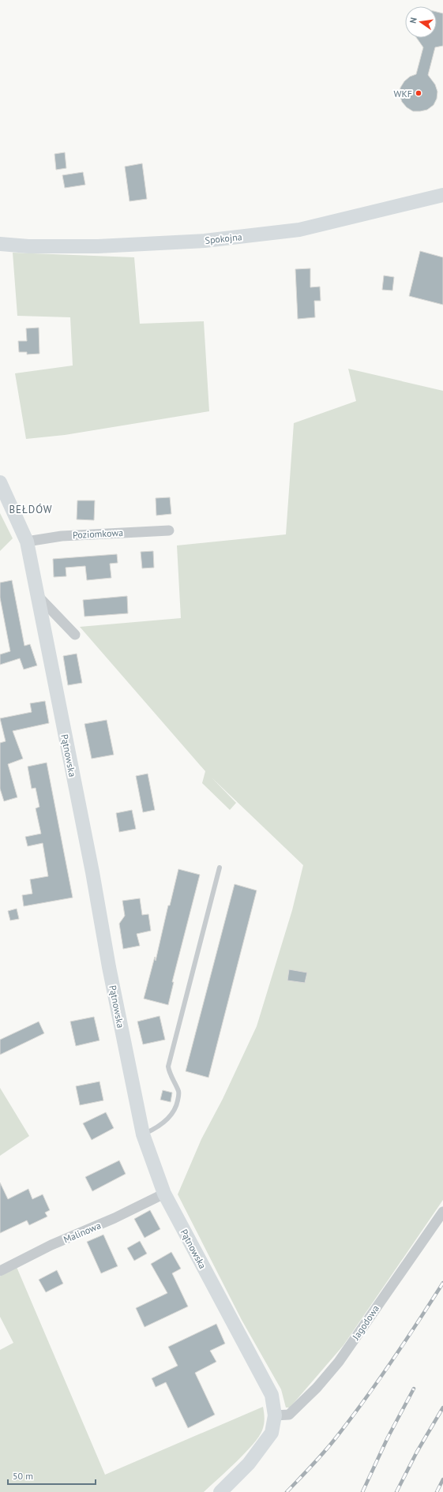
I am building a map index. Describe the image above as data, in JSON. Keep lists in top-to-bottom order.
{
  "streets": {
    "street": [
      "Spokojna",
      "Poziomkowa",
      "Pątnowska",
      "Malinowa",
      "Jagodowa"
    ]
  },
  "crossings": [
    ["Poziomkowa", "Pątnowska"],
    ["Pątnowska", "Malinowa"],
    ["Pątnowska", "Jagodowa"]
  ],
  "districts": ["BEŁDÓW"],
  "places": ["WKF"],
  "scale_bar": "50 m",
  "north": "left"
}
